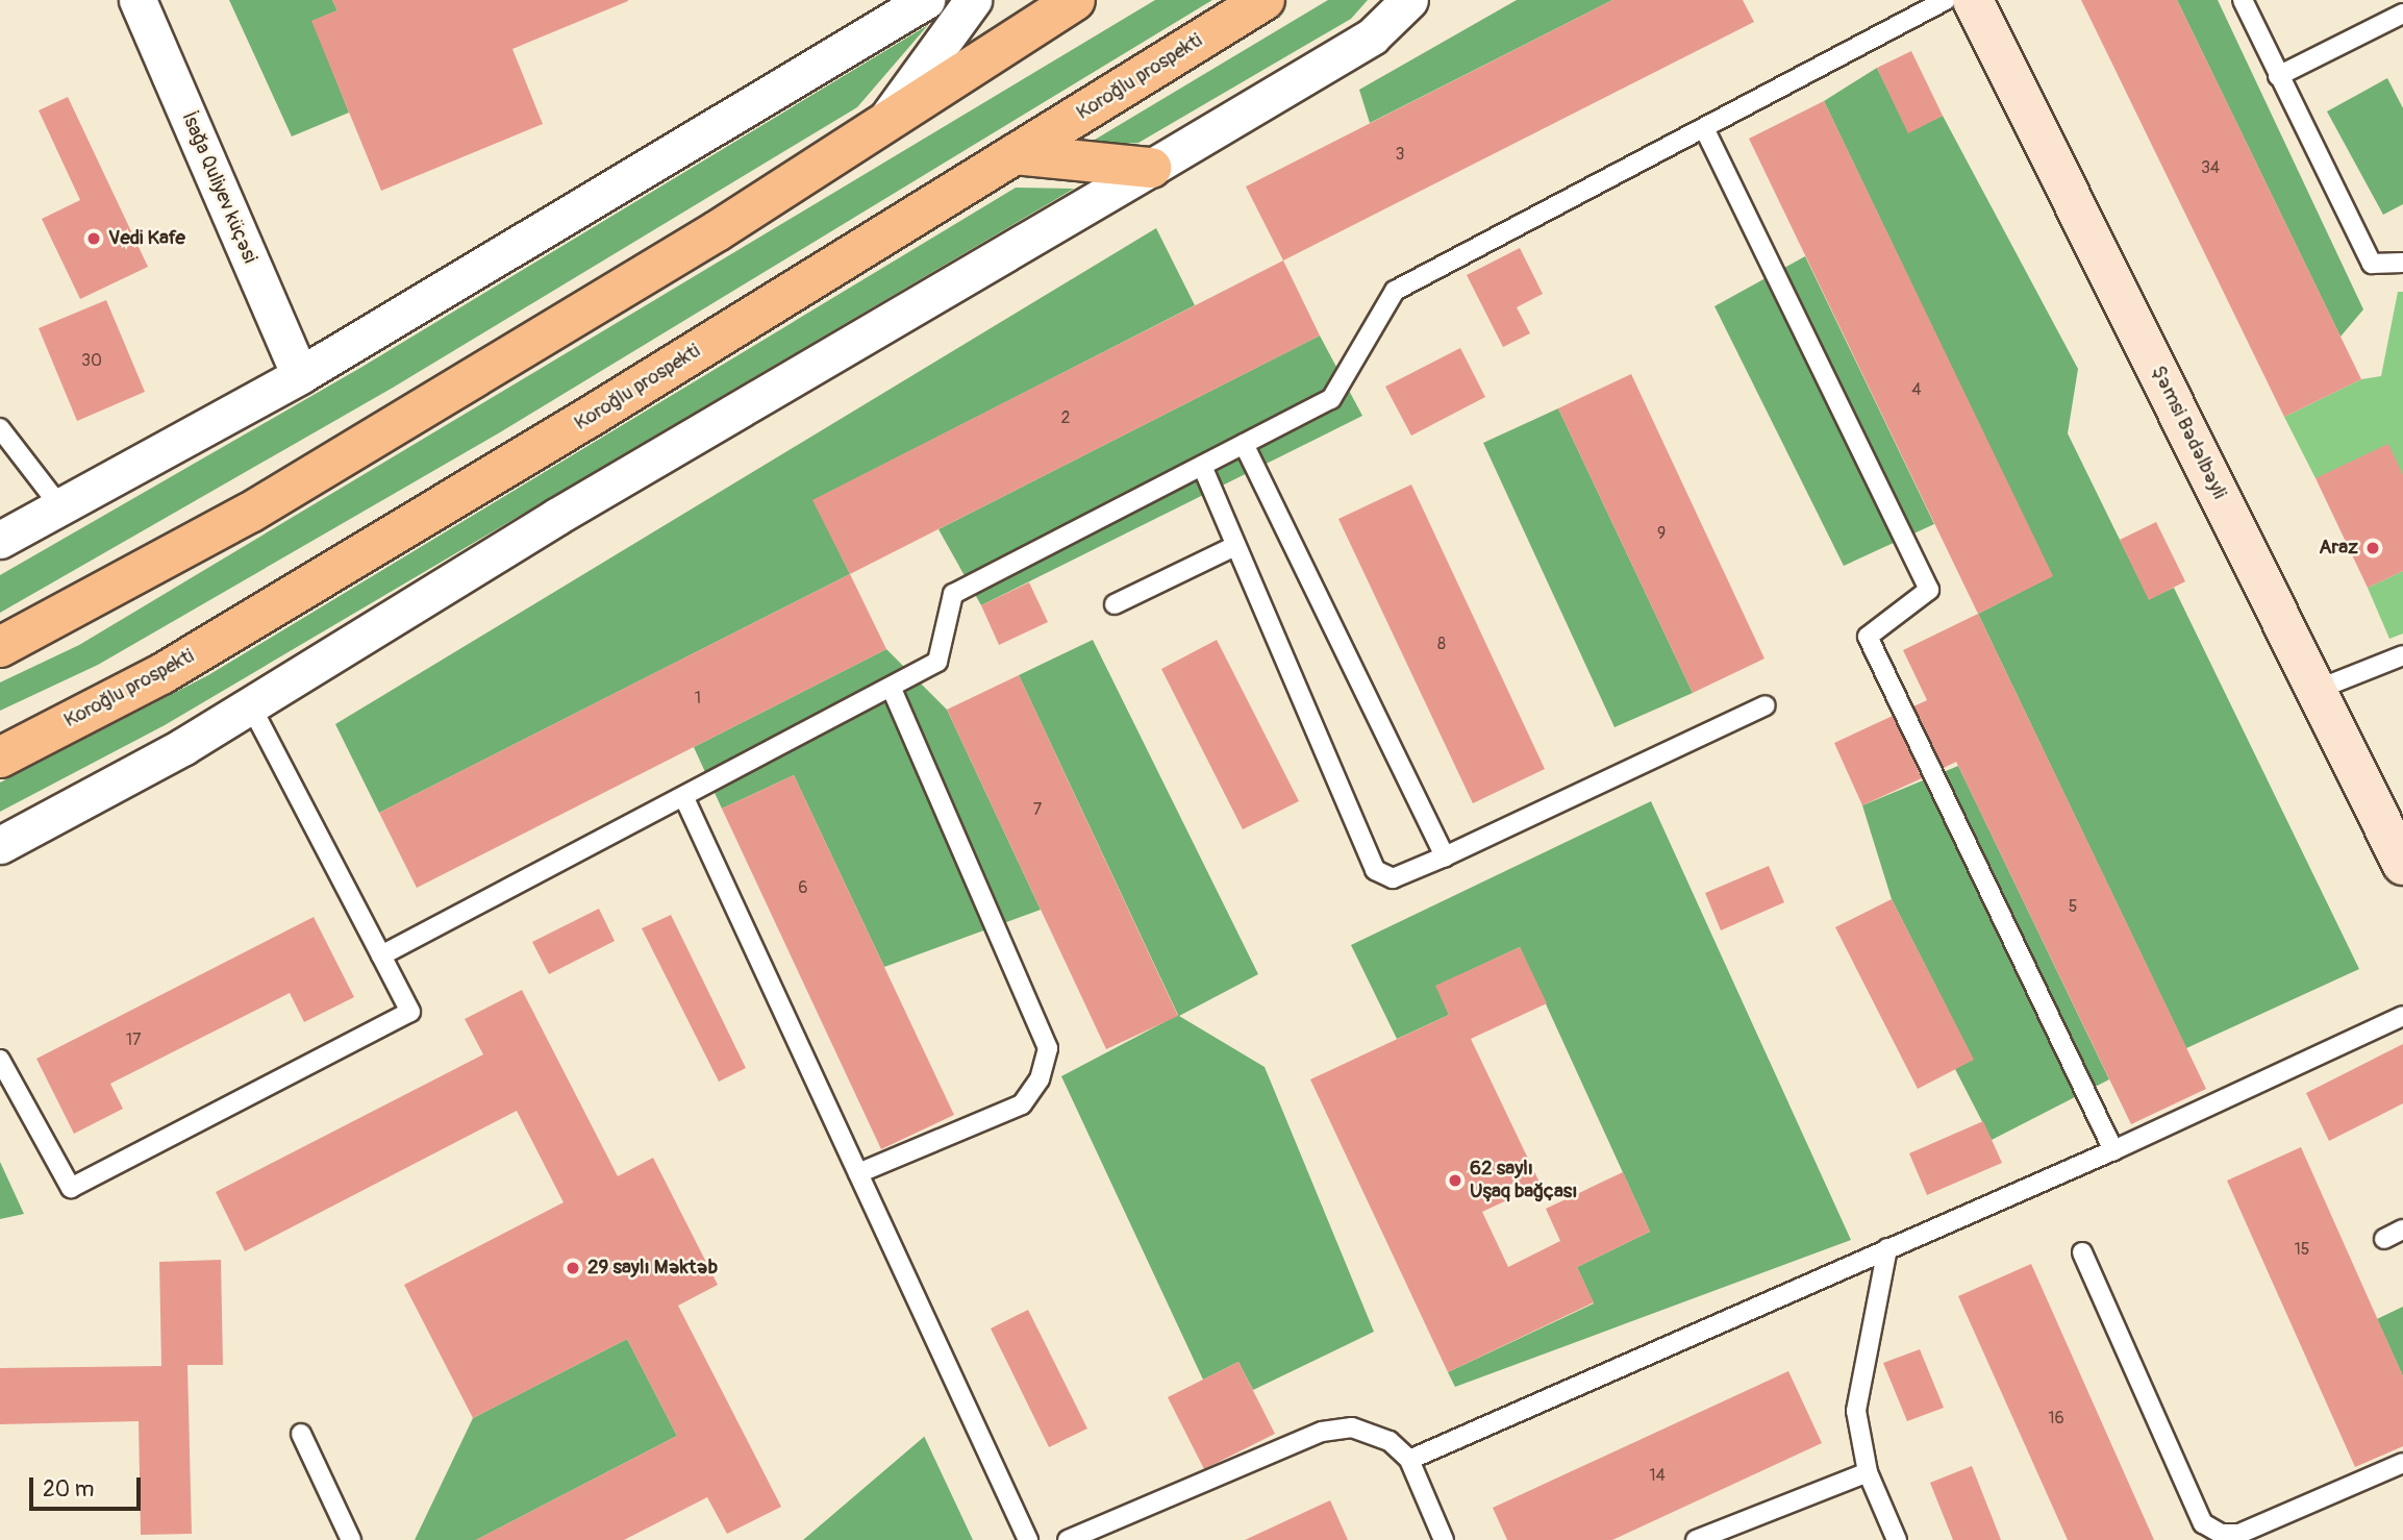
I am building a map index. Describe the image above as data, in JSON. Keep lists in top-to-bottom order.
{
  "streets": {
    "main road": ["Koroğlu prospekti"],
    "street": ["İsağa Quliyev küçəsi", "Şəmsi Bədəlbəyli"]
  },
  "places": [
    "Vedi Kafe",
    "Araz",
    "62 saylı Uşaq bağçası",
    "29 saylı Məktəb"
  ],
  "house_numbers": [
    "3",
    "34",
    "30",
    "4",
    "2",
    "9",
    "8",
    "1",
    "7",
    "6",
    "5",
    "17",
    "15",
    "16",
    "14"
  ],
  "scale_bar": "20 m"
}
